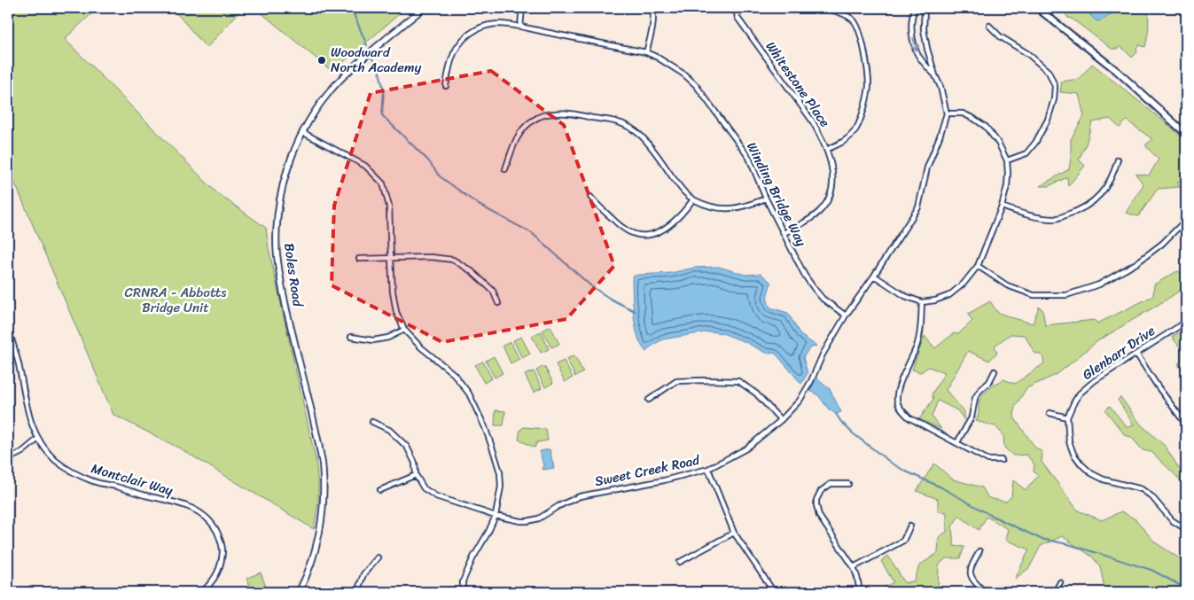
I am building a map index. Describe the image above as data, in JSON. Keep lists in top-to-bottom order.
{
  "streets": {
    "street": [
      "Whitestone Place",
      "Winding Bridge Way",
      "Boles Road",
      "Glenbarr Drive",
      "Sweet Creek Road",
      "Montclair Way"
    ]
  },
  "crossings": [
    ["Whitestone Place", "Winding Bridge Way"],
    ["Winding Bridge Way", "Sweet Creek Road"]
  ],
  "parks": ["CRNRA - Abbotts Bridge Unit"],
  "places": ["Woodward North Academy"]
}
